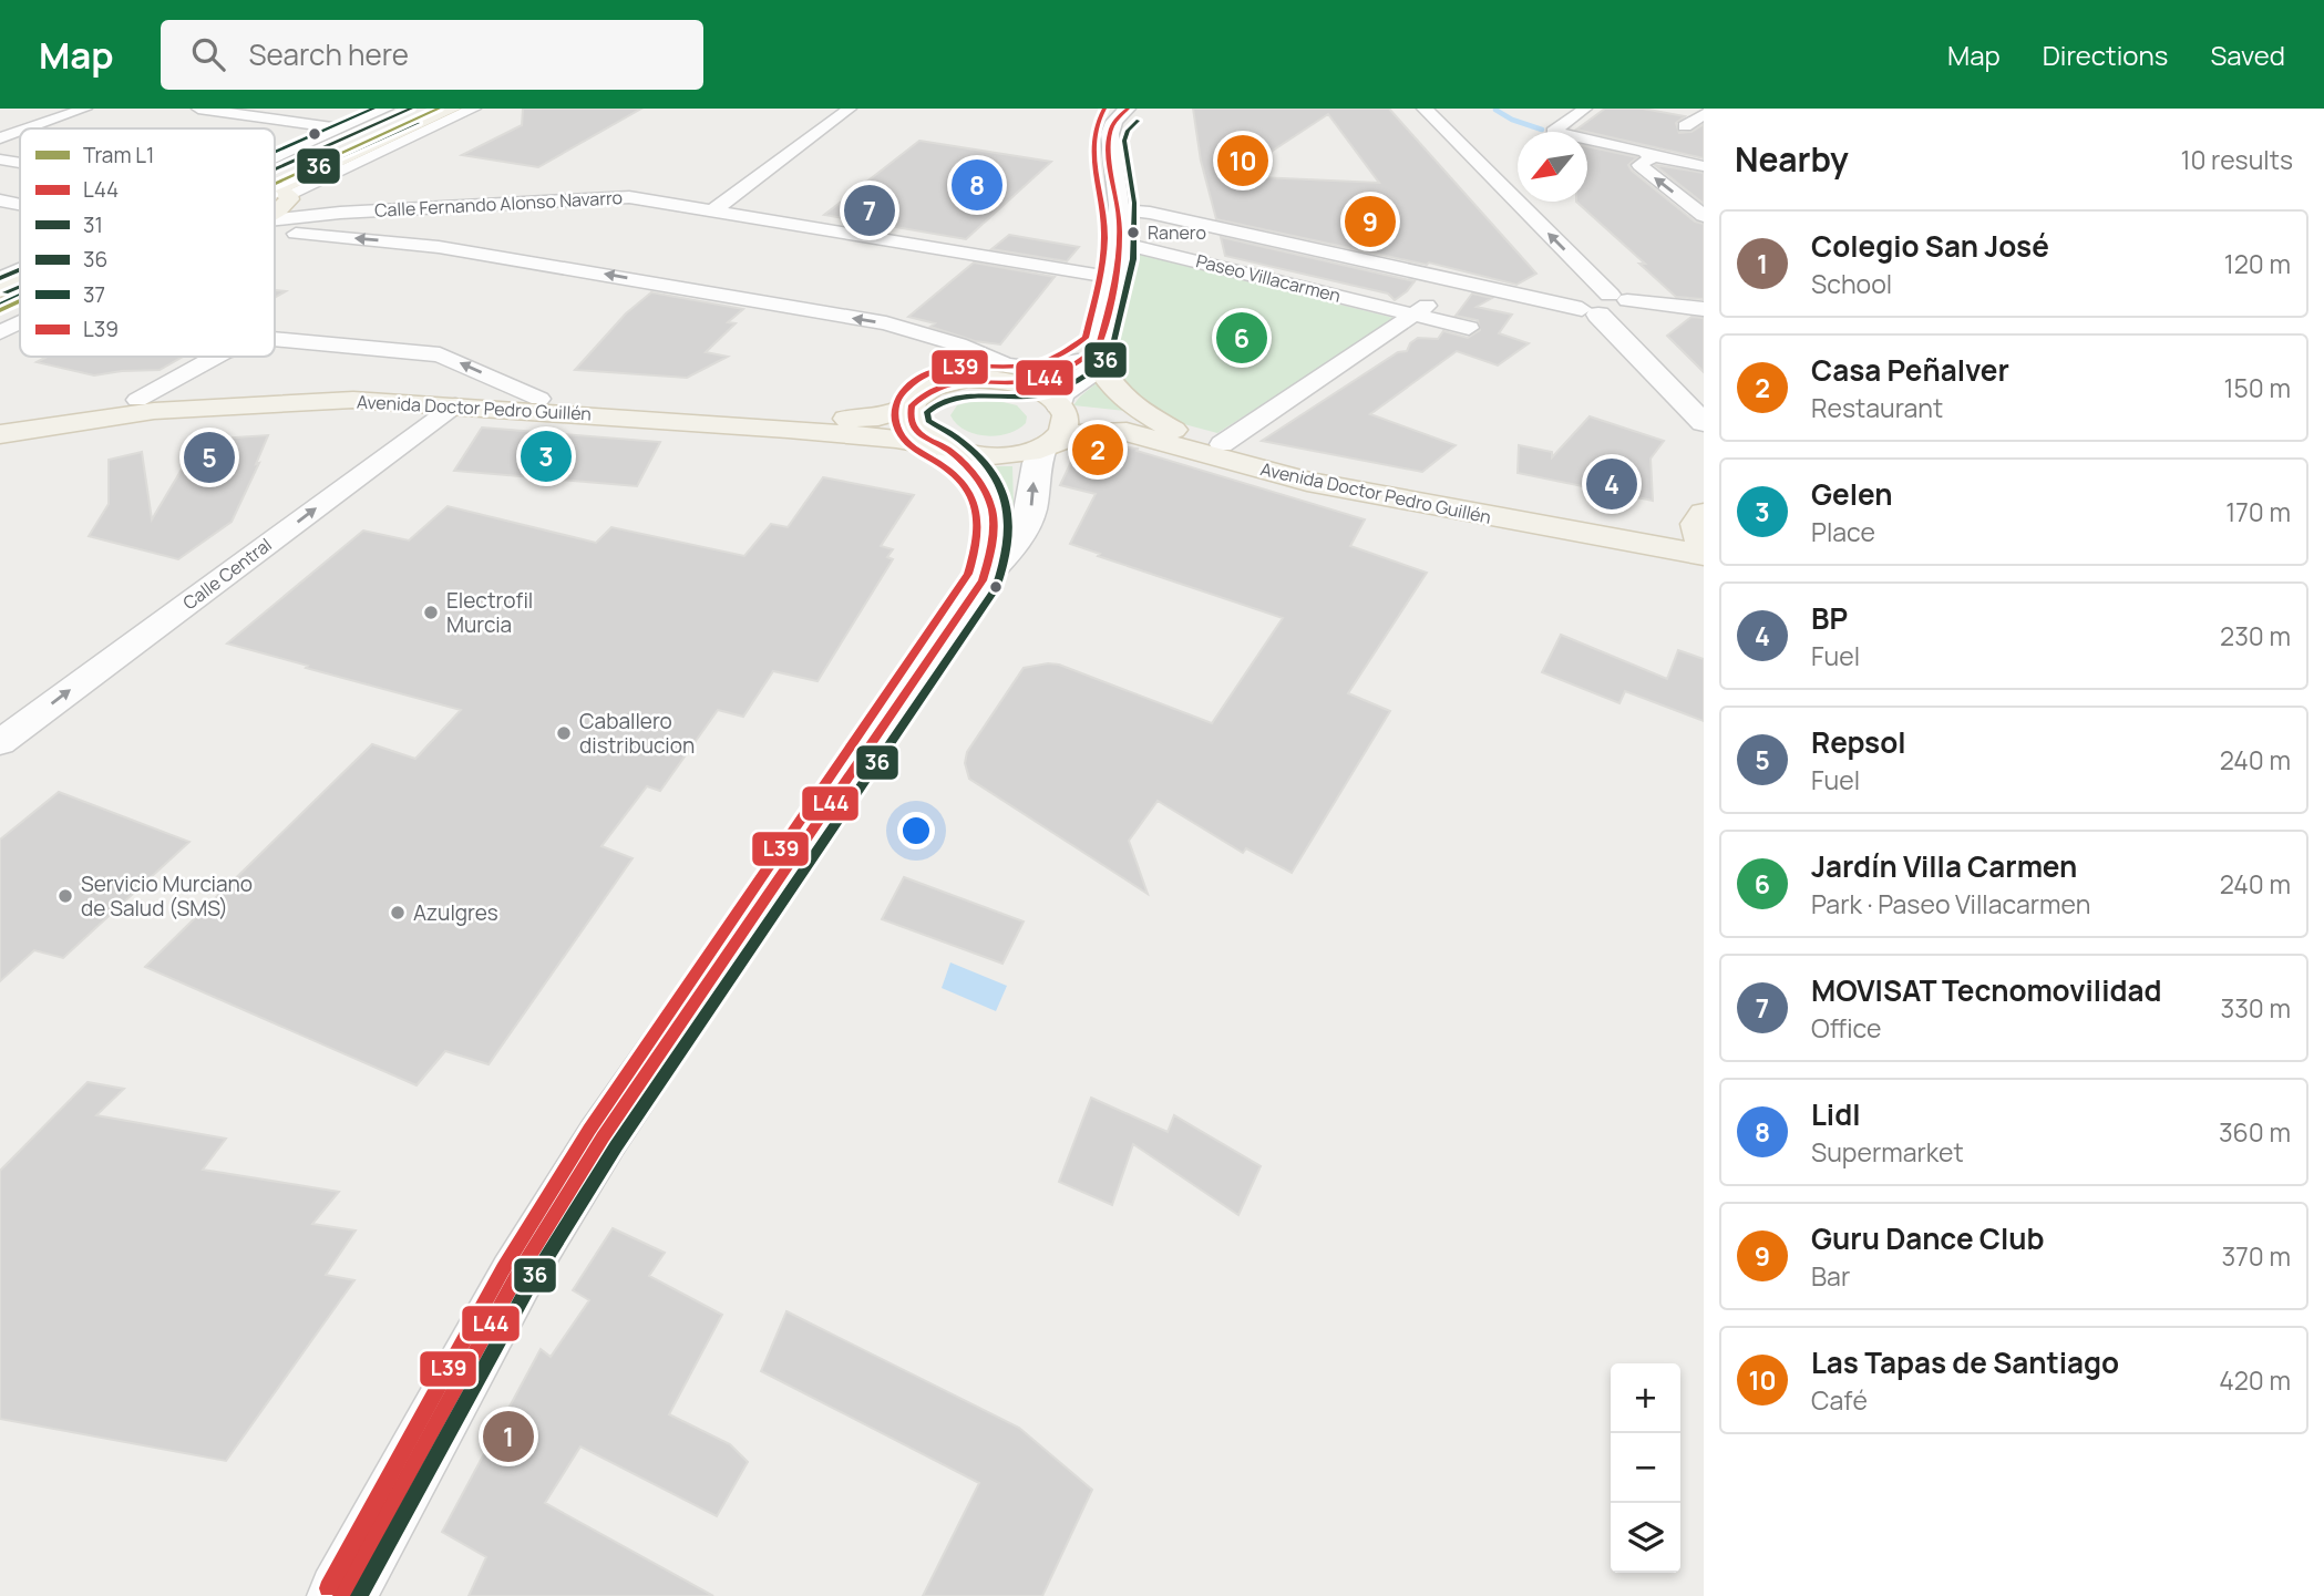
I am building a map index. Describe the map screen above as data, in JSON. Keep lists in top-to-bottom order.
{
  "streets": {
    "main road": ["Avenida Doctor Pedro Guillén"],
    "street": ["Calle Fernando Alonso Navarro", "Paseo Villacarmen", "Calle Central"]
  },
  "crossings": [
    ["Avenida Doctor Pedro Guillén", "Calle Central"]
  ],
  "one_way": ["Calle Central"],
  "places": [
    "Ranero",
    "Electrofil Murcia",
    "Caballero distribucion",
    "Servicio Murciano de Salud (SMS)",
    "Azulgres"
  ],
  "lines": [
    "tram line L1",
    "transit line L44",
    "transit line 31",
    "transit line 37",
    "transit line L39",
    "transit line 36"
  ],
  "legend": [
    "Tram L1",
    "L44",
    "31",
    "36",
    "37",
    "L39"
  ],
  "north": "bottom left",
  "page": {
    "header": "Map",
    "search": "Search here",
    "nav": ["Map", "Directions", "Saved"],
    "heading": ["Nearby", "10 results"],
    "pins": [
      "10",
      "8",
      "7",
      "9",
      "6",
      "2",
      "3",
      "5",
      "4",
      "1"
    ],
    "list": [
      {
        "mark": "1",
        "name": "Colegio San José",
        "note": "School",
        "value": "120 m"
      },
      {
        "mark": "2",
        "name": "Casa Peñalver",
        "note": "Restaurant",
        "value": "150 m"
      },
      {
        "mark": "3",
        "name": "Gelen",
        "note": "Place",
        "value": "170 m"
      },
      {
        "mark": "4",
        "name": "BP",
        "note": "Fuel",
        "value": "230 m"
      },
      {
        "mark": "5",
        "name": "Repsol",
        "note": "Fuel",
        "value": "240 m"
      },
      {
        "mark": "6",
        "name": "Jardín Villa Carmen",
        "note": "Park · Paseo Villacarmen",
        "value": "240 m"
      },
      {
        "mark": "7",
        "name": "MOVISAT Tecnomovilidad",
        "note": "Office",
        "value": "330 m"
      },
      {
        "mark": "8",
        "name": "Lidl",
        "note": "Supermarket",
        "value": "360 m"
      },
      {
        "mark": "9",
        "name": "Guru Dance Club",
        "note": "Bar",
        "value": "370 m"
      },
      {
        "mark": "10",
        "name": "Las Tapas de Santiago",
        "note": "Café",
        "value": "420 m"
      }
    ],
    "map_buttons": ["+", "−"]
  }
}
